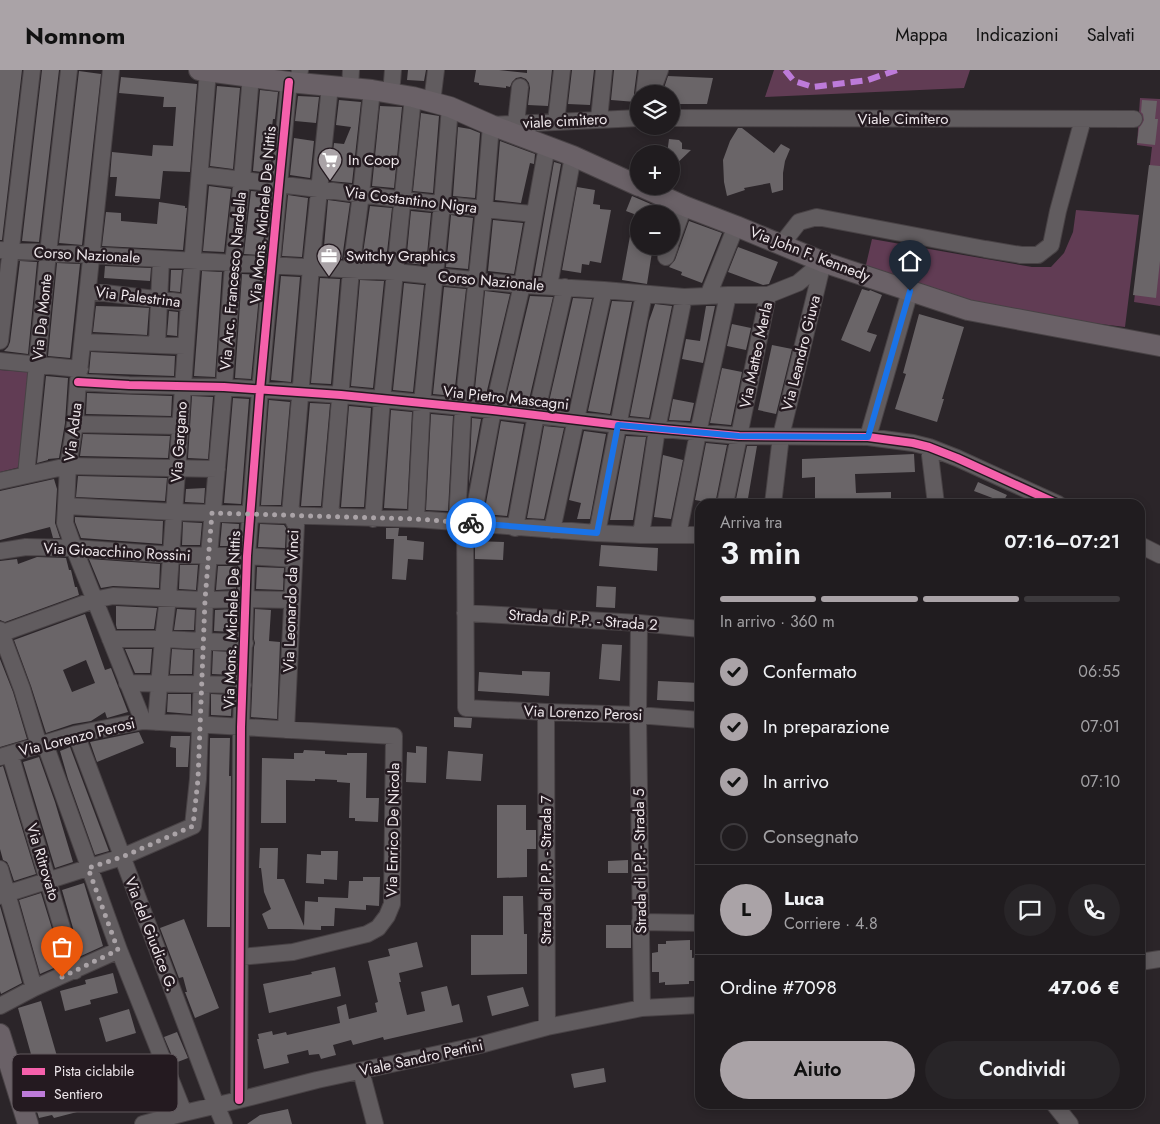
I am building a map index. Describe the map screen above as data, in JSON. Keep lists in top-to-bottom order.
{
  "streets": {
    "main road": ["Via John F. Kennedy"],
    "street": [
      "Viale Cimitero",
      "viale cimitero",
      "Via Costantino Nigra",
      "Via Mons. Michele De Nittis",
      "Corso Nazionale",
      "Via Arc. Francesco Nardella",
      "Via Palestrina",
      "Via Da Monte",
      "Via Leandro Giuva",
      "Via Matteo Merla",
      "Via Pietro Mascagni",
      "Via Adua",
      "Via Gargano",
      "Via Gioacchino Rossini",
      "Via Leonardo da Vinci",
      "Strada di P-P. - Strada 2",
      "Via Lorenzo Perosi",
      "Via Enrico De Nicola",
      "Strada di P.P.- Strada 5",
      "Via Ritrovato",
      "Strada di P.P. - Strada 7",
      "Via del Giudice G.",
      "Viale Sandro Pertini"
    ]
  },
  "crossings": [
    ["viale cimitero", "Via John F. Kennedy"],
    ["Via Costantino Nigra", "Via Mons. Michele De Nittis"],
    ["Via Costantino Nigra", "Via Arc. Francesco Nardella"],
    ["Via Costantino Nigra", "Via Gargano"],
    ["Via Costantino Nigra", "Via Leonardo da Vinci"],
    ["Via Mons. Michele De Nittis", "Via John F. Kennedy"],
    ["Via Mons. Michele De Nittis", "Corso Nazionale"],
    ["Via Mons. Michele De Nittis", "Via Pietro Mascagni"],
    ["Via Mons. Michele De Nittis", "Via Gioacchino Rossini"],
    ["Via Mons. Michele De Nittis", "Via Lorenzo Perosi"],
    ["Via Mons. Michele De Nittis", "Via Enrico De Nicola"],
    ["Via Mons. Michele De Nittis", "Viale Sandro Pertini"],
    ["Via John F. Kennedy", "Corso Nazionale"],
    ["Via John F. Kennedy", "Via Arc. Francesco Nardella"],
    ["Via John F. Kennedy", "Via Leandro Giuva"],
    ["Via John F. Kennedy", "Via Gargano"],
    ["Via John F. Kennedy", "Via Leonardo da Vinci"],
    ["Corso Nazionale", "Via Arc. Francesco Nardella"],
    ["Corso Nazionale", "Via Da Monte"],
    ["Corso Nazionale", "Via Leandro Giuva"],
    ["Corso Nazionale", "Via Matteo Merla"],
    ["Corso Nazionale", "Via Adua"],
    ["Corso Nazionale", "Via Gargano"],
    ["Corso Nazionale", "Via Leonardo da Vinci"],
    ["Via Arc. Francesco Nardella", "Via Pietro Mascagni"],
    ["Via Arc. Francesco Nardella", "Via Gioacchino Rossini"],
    ["Via Arc. Francesco Nardella", "Via Lorenzo Perosi"],
    ["Via Arc. Francesco Nardella", "Via del Giudice G."],
    ["Via Palestrina", "Via Adua"],
    ["Via Palestrina", "Via Gargano"],
    ["Via Da Monte", "Via Pietro Mascagni"],
    ["Via Leandro Giuva", "Via Pietro Mascagni"],
    ["Via Matteo Merla", "Via Pietro Mascagni"],
    ["Via Pietro Mascagni", "Via Adua"],
    ["Via Pietro Mascagni", "Via Gargano"],
    ["Via Pietro Mascagni", "Via Leonardo da Vinci"],
    ["Via Adua", "Via Gargano"],
    ["Via Adua", "Via Gioacchino Rossini"],
    ["Via Adua", "Via Lorenzo Perosi"],
    ["Via Gargano", "Via Gioacchino Rossini"],
    ["Via Gargano", "Via Lorenzo Perosi"],
    ["Via Gioacchino Rossini", "Via Leonardo da Vinci"],
    ["Via Leonardo da Vinci", "Via Lorenzo Perosi"],
    ["Strada di P-P. - Strada 2", "Via Lorenzo Perosi"],
    ["Strada di P-P. - Strada 2", "Strada di P.P.- Strada 5"],
    ["Via Lorenzo Perosi", "Via Enrico De Nicola"],
    ["Via Lorenzo Perosi", "Strada di P.P.- Strada 5"],
    ["Via Lorenzo Perosi", "Via Ritrovato"],
    ["Via Lorenzo Perosi", "Strada di P.P. - Strada 7"],
    ["Via Lorenzo Perosi", "Via del Giudice G."],
    ["Strada di P.P.- Strada 5", "Viale Sandro Pertini"],
    ["Strada di P.P. - Strada 7", "Viale Sandro Pertini"],
    ["Via del Giudice G.", "Viale Sandro Pertini"]
  ],
  "places": {
    "supermarket": ["In Coop"],
    "office": ["Switchy Graphics"]
  },
  "legend": ["Pista ciclabile", "Sentiero"],
  "page": {
    "header": "Nomnom",
    "nav": ["Mappa", "Indicazioni", "Salvati"],
    "map_buttons": ["+", "−"],
    "heading": ["3 min", "Arriva tra", "07:16–07:21"],
    "panel": [
      "Luca",
      "Corriere · 4.8",
      "Ordine #7098",
      "47.06 €"
    ],
    "bar": "In arrivo · 360 m",
    "list": [
      ["Confermato", "06:55"],
      ["In preparazione", "07:01"],
      ["In arrivo", "07:10"],
      "Consegnato"
    ],
    "round": "L",
    "buttons": ["Aiuto", "Condividi"]
  }
}
